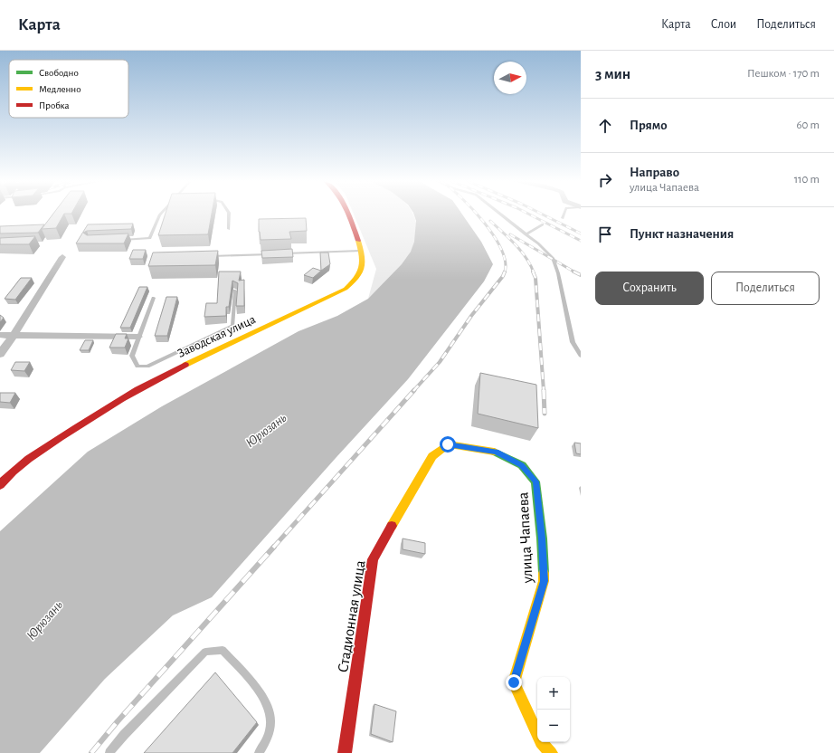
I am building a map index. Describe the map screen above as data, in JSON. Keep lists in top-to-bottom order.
{
  "streets": {
    "street": ["Заводская улица", "улица Чапаева", "Стадионная улица"]
  },
  "crossings": [
    ["улица Чапаева", "Стадионная улица"]
  ],
  "water": ["Юрюзань"],
  "legend": ["Свободно", "Медленно", "Пробка"],
  "north": "right",
  "page": {
    "header": "Карта",
    "nav": ["Карта", "Слои", "Поделиться"],
    "heading": ["3 мин", "Пешком · 170 m"],
    "list": [
      ["Прямо", "60 m"],
      ["Направо", "улица Чапаева", "110 m"],
      "Пункт назначения"
    ],
    "buttons": ["Сохранить", "Поделиться"],
    "map_buttons": ["+", "−"]
  }
}
